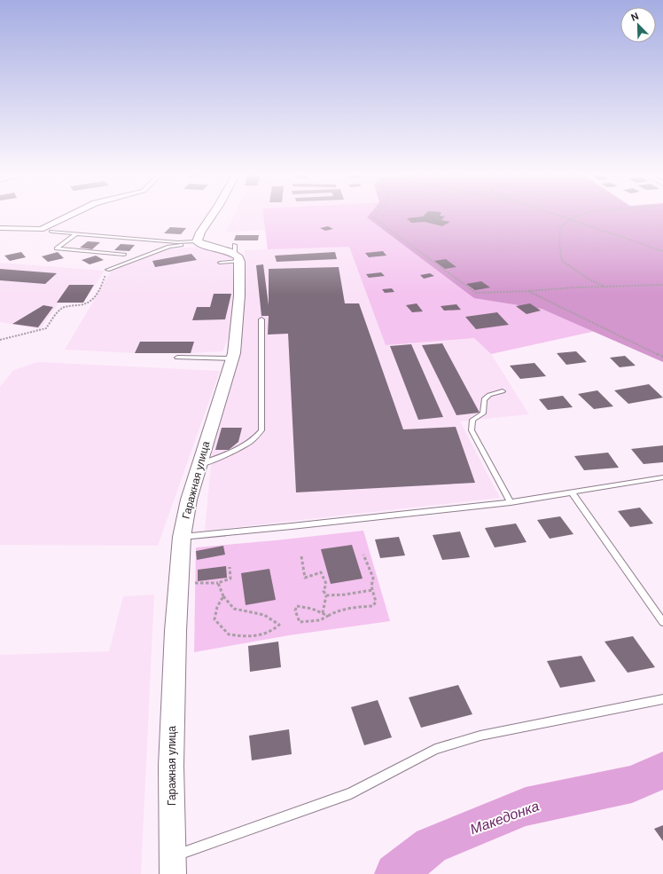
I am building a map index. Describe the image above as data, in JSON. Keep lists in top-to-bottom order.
{
  "streets": {
    "street": ["Гаражная улица"]
  },
  "water": ["Македонка"],
  "north": "top left"
}
